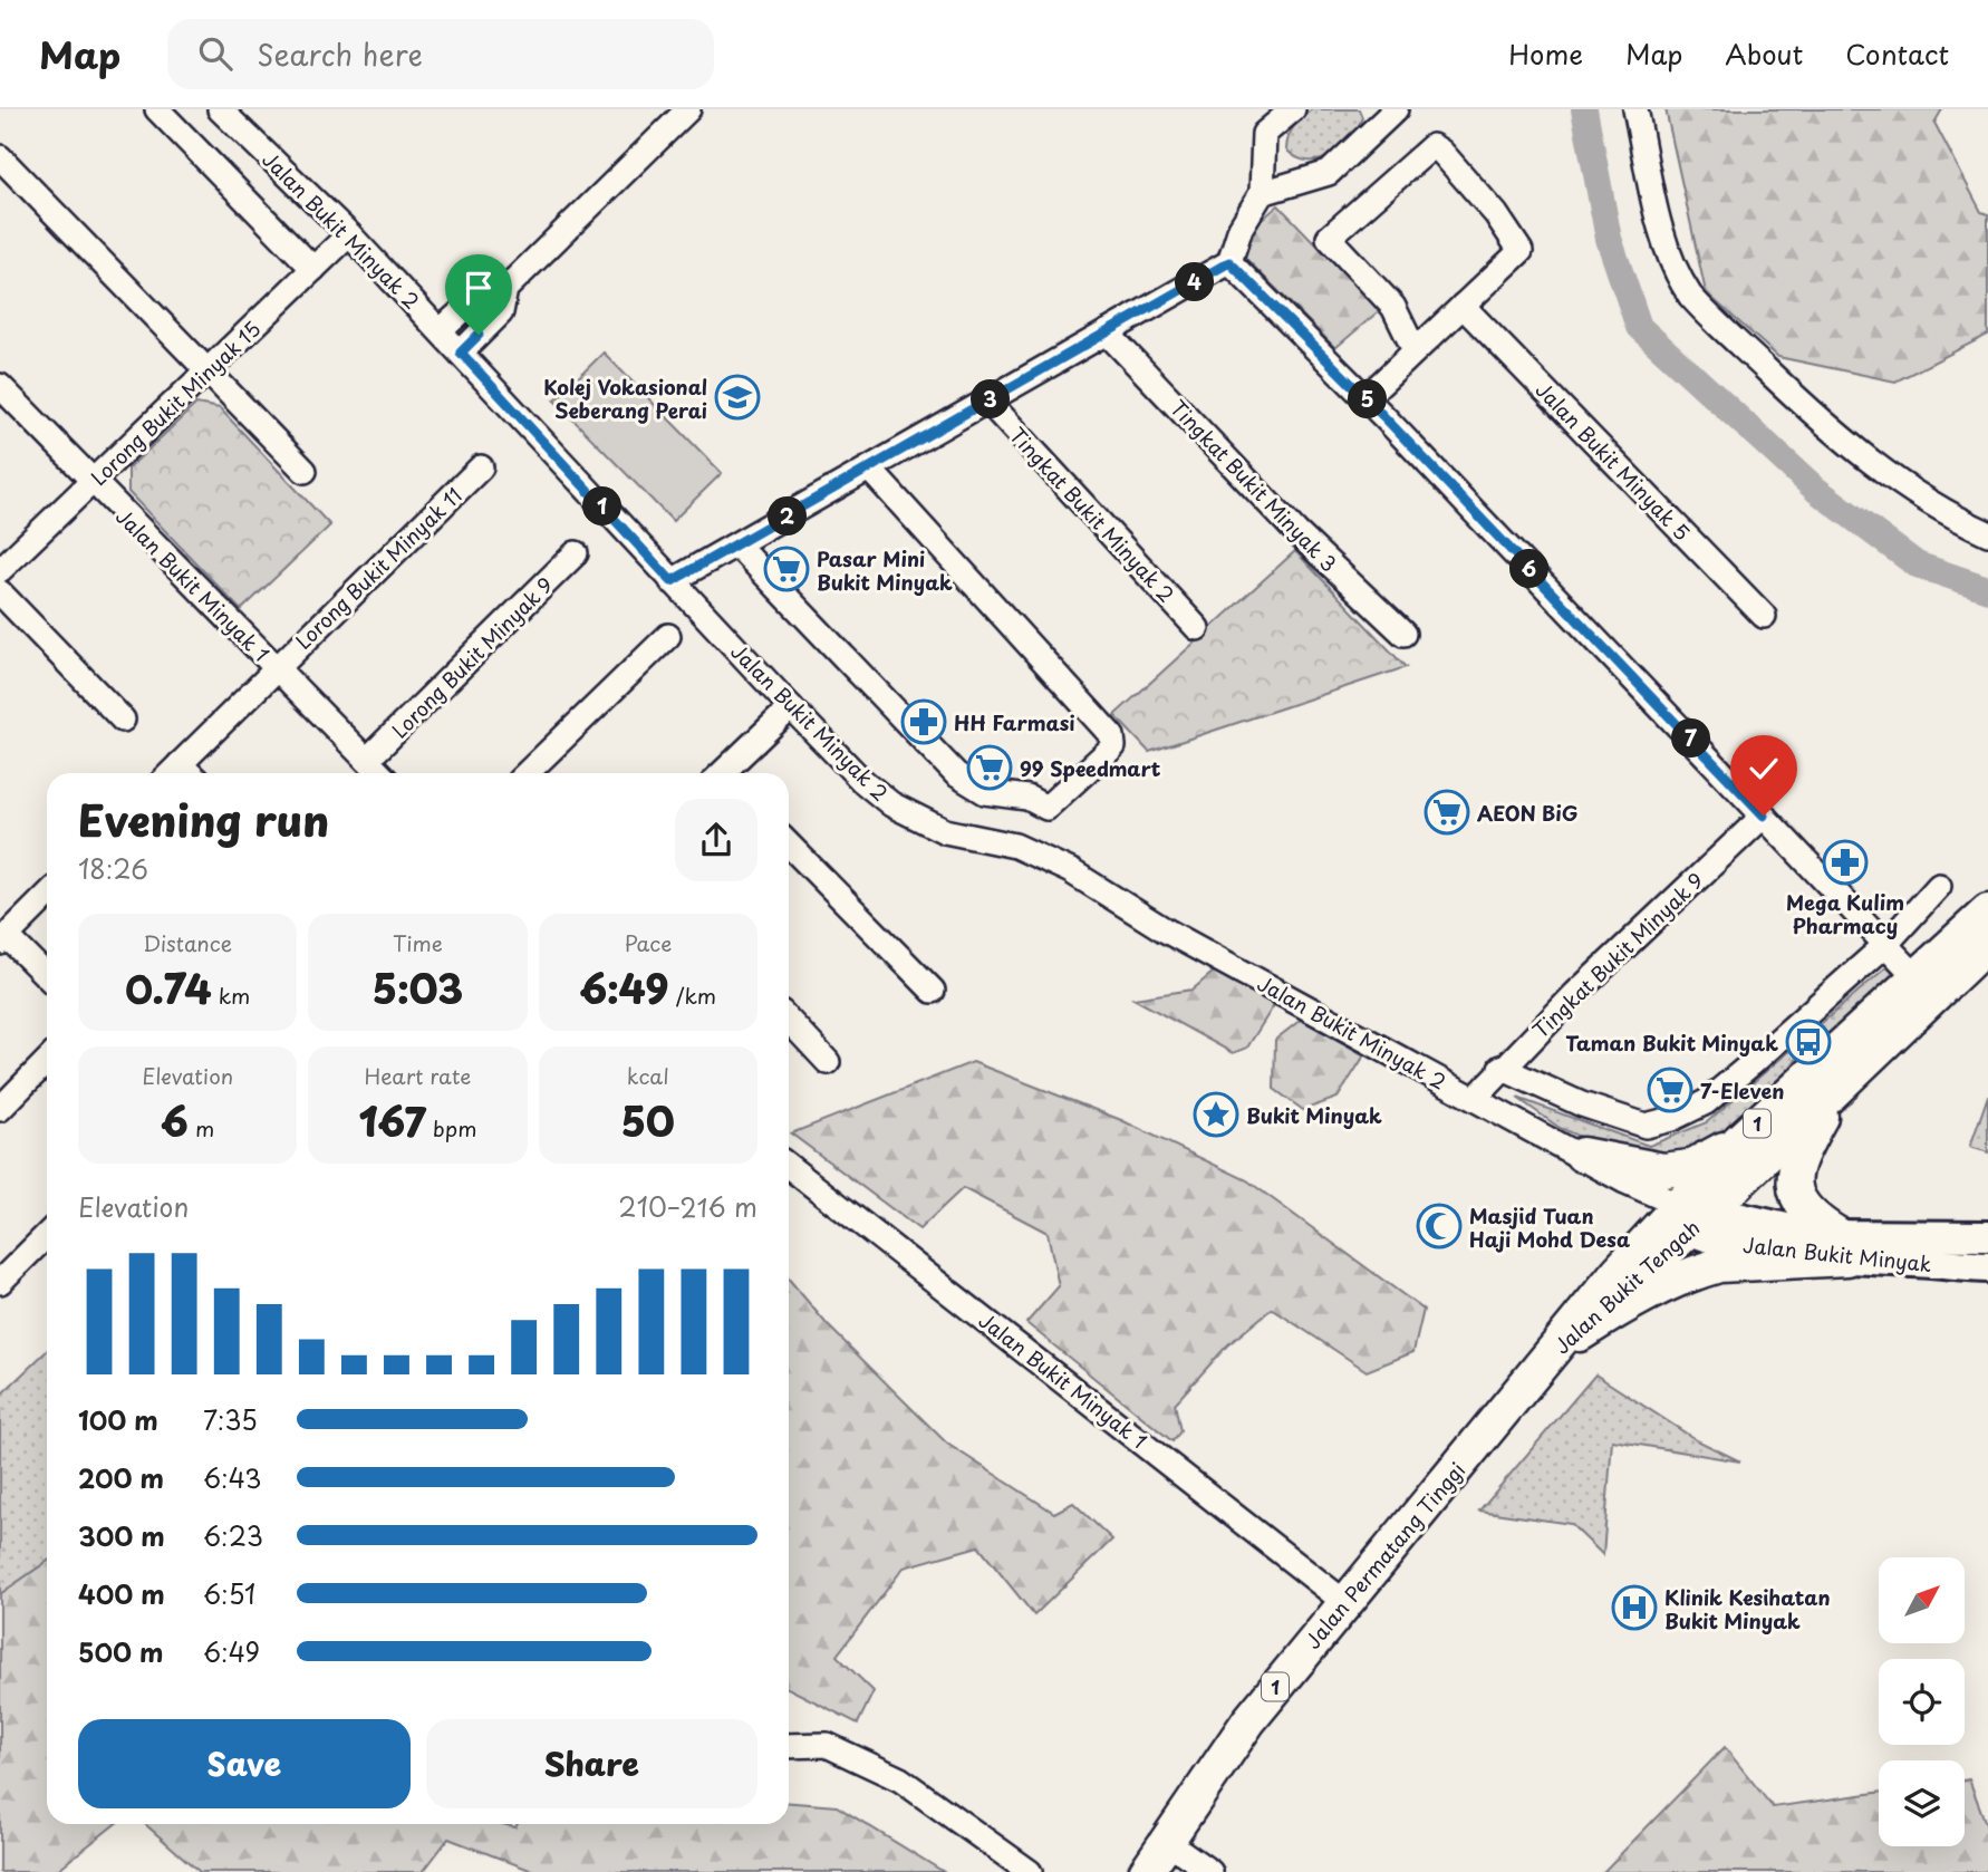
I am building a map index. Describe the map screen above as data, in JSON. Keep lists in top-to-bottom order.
{
  "streets": {
    "highway": ["1", "Jalan Bukit Tengah", "Jalan Permatang Tinggi"],
    "main road": ["Jalan Bukit Minyak"],
    "street": [
      "Jalan Bukit Minyak 2",
      "Lorong Bukit Minyak 15",
      "Jalan Bukit Minyak 5",
      "Tingkat Bukit Minyak 3",
      "Tingkat Bukit Minyak 2",
      "Lorong Bukit Minyak 11",
      "Jalan Bukit Minyak 1",
      "Lorong Bukit Minyak 9",
      "Tingkat Bukit Minyak 9"
    ]
  },
  "crossings": [
    ["Jalan Bukit Minyak 2", "Lorong Bukit Minyak 15"],
    ["Jalan Bukit Minyak 2", "Tingkat Bukit Minyak 9"],
    ["Jalan Bukit Minyak 2", "Jalan Bukit Minyak"],
    ["Jalan Bukit Minyak 2", "Jalan Bukit Tengah"],
    ["Lorong Bukit Minyak 15", "Jalan Bukit Minyak 1"],
    ["Lorong Bukit Minyak 11", "Jalan Bukit Minyak 1"],
    ["Jalan Bukit Minyak 1", "Lorong Bukit Minyak 9"],
    ["Jalan Bukit Minyak 1", "Jalan Permatang Tinggi"],
    ["Jalan Bukit Minyak", "Jalan Bukit Tengah"],
    ["Jalan Bukit Tengah", "Jalan Permatang Tinggi"]
  ],
  "places": {
    "school or university": ["Kolej Vokasional Seberang Perai"],
    "supermarket": [
      "Pasar Mini Bukit Minyak",
      "99 Speedmart",
      "AEON BiG",
      "7-Eleven"
    ],
    "pharmacy": ["HH Farmasi", "Mega Kulim Pharmacy"],
    "bus stop": ["Taman Bukit Minyak"],
    "place": ["Bukit Minyak"],
    "mosque": ["Masjid Tuan Haji Mohd Desa"],
    "hospital": ["Klinik Kesihatan Bukit Minyak"]
  },
  "north": "top right",
  "page": {
    "header": "Map",
    "search": "Search here",
    "nav": [
      "Home",
      "Map",
      "About",
      "Contact"
    ],
    "pins": [
      "4",
      "3",
      "5",
      "1",
      "2",
      "6",
      "7"
    ],
    "heading": ["Evening run", "18:26"],
    "stats": [
      ["Distance", "0.74 km"],
      ["Time", "5:03"],
      ["Pace", "6:49 /km"],
      ["Elevation", "6 m"],
      ["Heart rate", "167 bpm"],
      ["kcal", "50"]
    ],
    "chart": ["Elevation", "210–216 m"],
    "list": [
      {
        "name": "100 m",
        "note": "7:35"
      },
      {
        "name": "200 m",
        "note": "6:43"
      },
      {
        "name": "300 m",
        "note": "6:23"
      },
      {
        "name": "400 m",
        "note": "6:51"
      },
      {
        "name": "500 m",
        "note": "6:49"
      }
    ],
    "buttons": ["Save", "Share"]
  }
}
